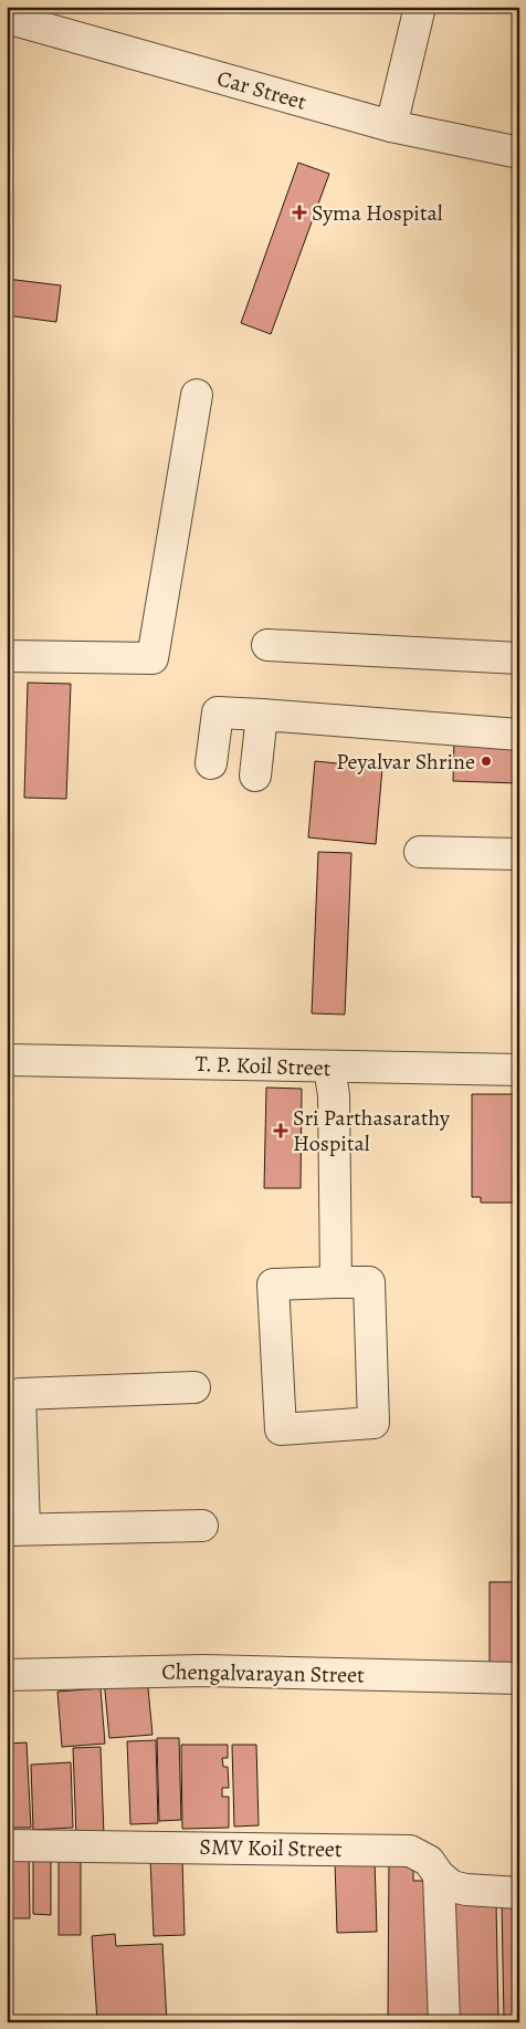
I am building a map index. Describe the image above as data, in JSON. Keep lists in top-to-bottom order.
{
  "streets": {
    "street": [
      "Car Street",
      "T. P. Koil Street",
      "Chengalvarayan Street",
      "SMV Koil Street"
    ]
  },
  "places": {
    "health": ["Syma Hospital", "Sri Parthasarathy Hospital"],
    "other": ["Peyalvar Shrine"]
  }
}
